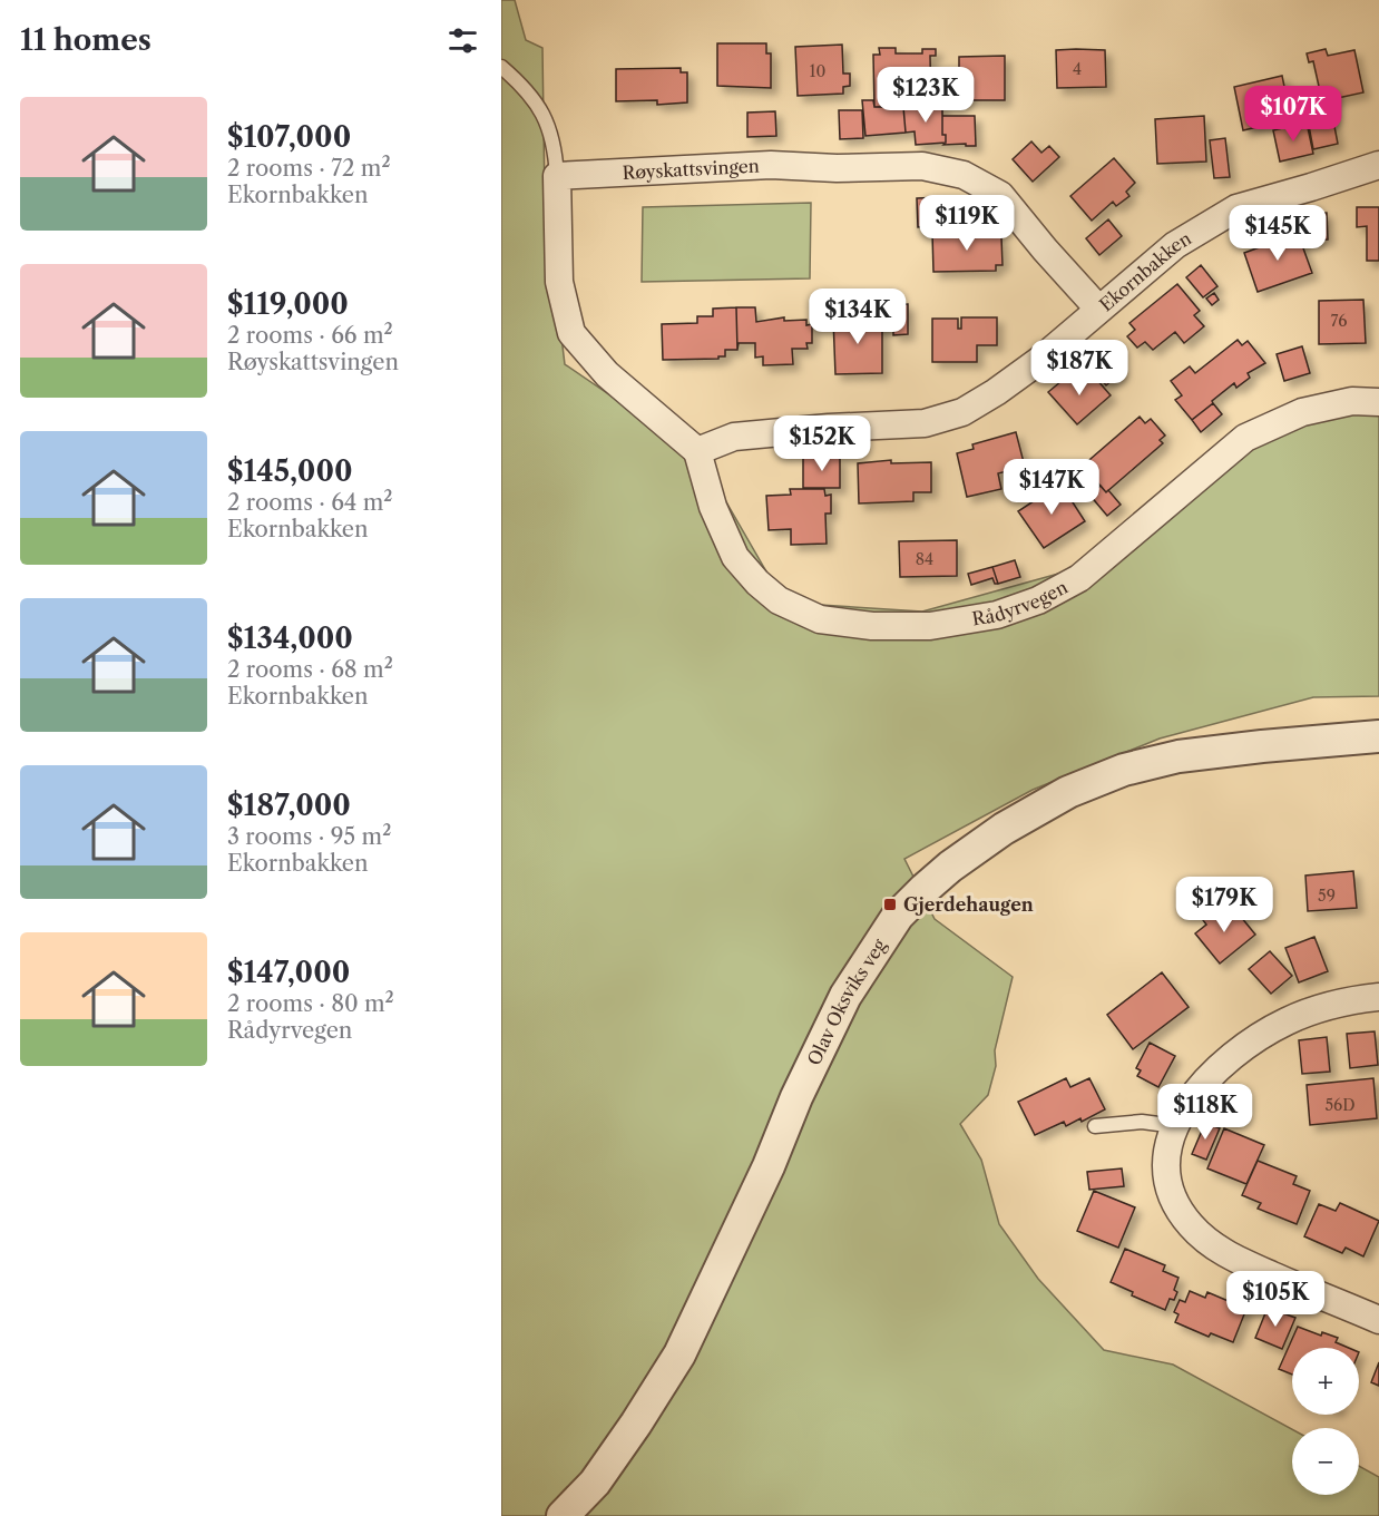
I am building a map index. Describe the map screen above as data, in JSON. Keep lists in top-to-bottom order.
{
  "streets": {
    "street": [
      "Røyskattsvingen",
      "Ekornbakken",
      "Rådyrvegen",
      "Olav Oksviks veg"
    ]
  },
  "crossings": [
    ["Røyskattsvingen", "Ekornbakken"],
    ["Ekornbakken", "Rådyrvegen"]
  ],
  "places": {
    "transit": ["Gjerdehaugen"]
  },
  "house_numbers": [
    "4",
    "10",
    "76",
    "84",
    "59",
    "56D"
  ],
  "page": {
    "heading": "11 homes",
    "price": [
      "$123K",
      "$107K",
      "$119K",
      "$145K",
      "$134K",
      "$187K",
      "$152K",
      "$147K",
      "$179K",
      "$118K",
      "$105K"
    ],
    "list": [
      {
        "name": "$107,000",
        "note": "2 rooms · 72 m² · Ekornbakken"
      },
      {
        "name": "$119,000",
        "note": "2 rooms · 66 m² · Røyskattsvingen"
      },
      {
        "name": "$145,000",
        "note": "2 rooms · 64 m² · Ekornbakken"
      },
      {
        "name": "$134,000",
        "note": "2 rooms · 68 m² · Ekornbakken"
      },
      {
        "name": "$187,000",
        "note": "3 rooms · 95 m² · Ekornbakken"
      },
      {
        "name": "$147,000",
        "note": "2 rooms · 80 m² · Rådyrvegen"
      }
    ],
    "map_buttons": ["+", "−"]
  }
}
